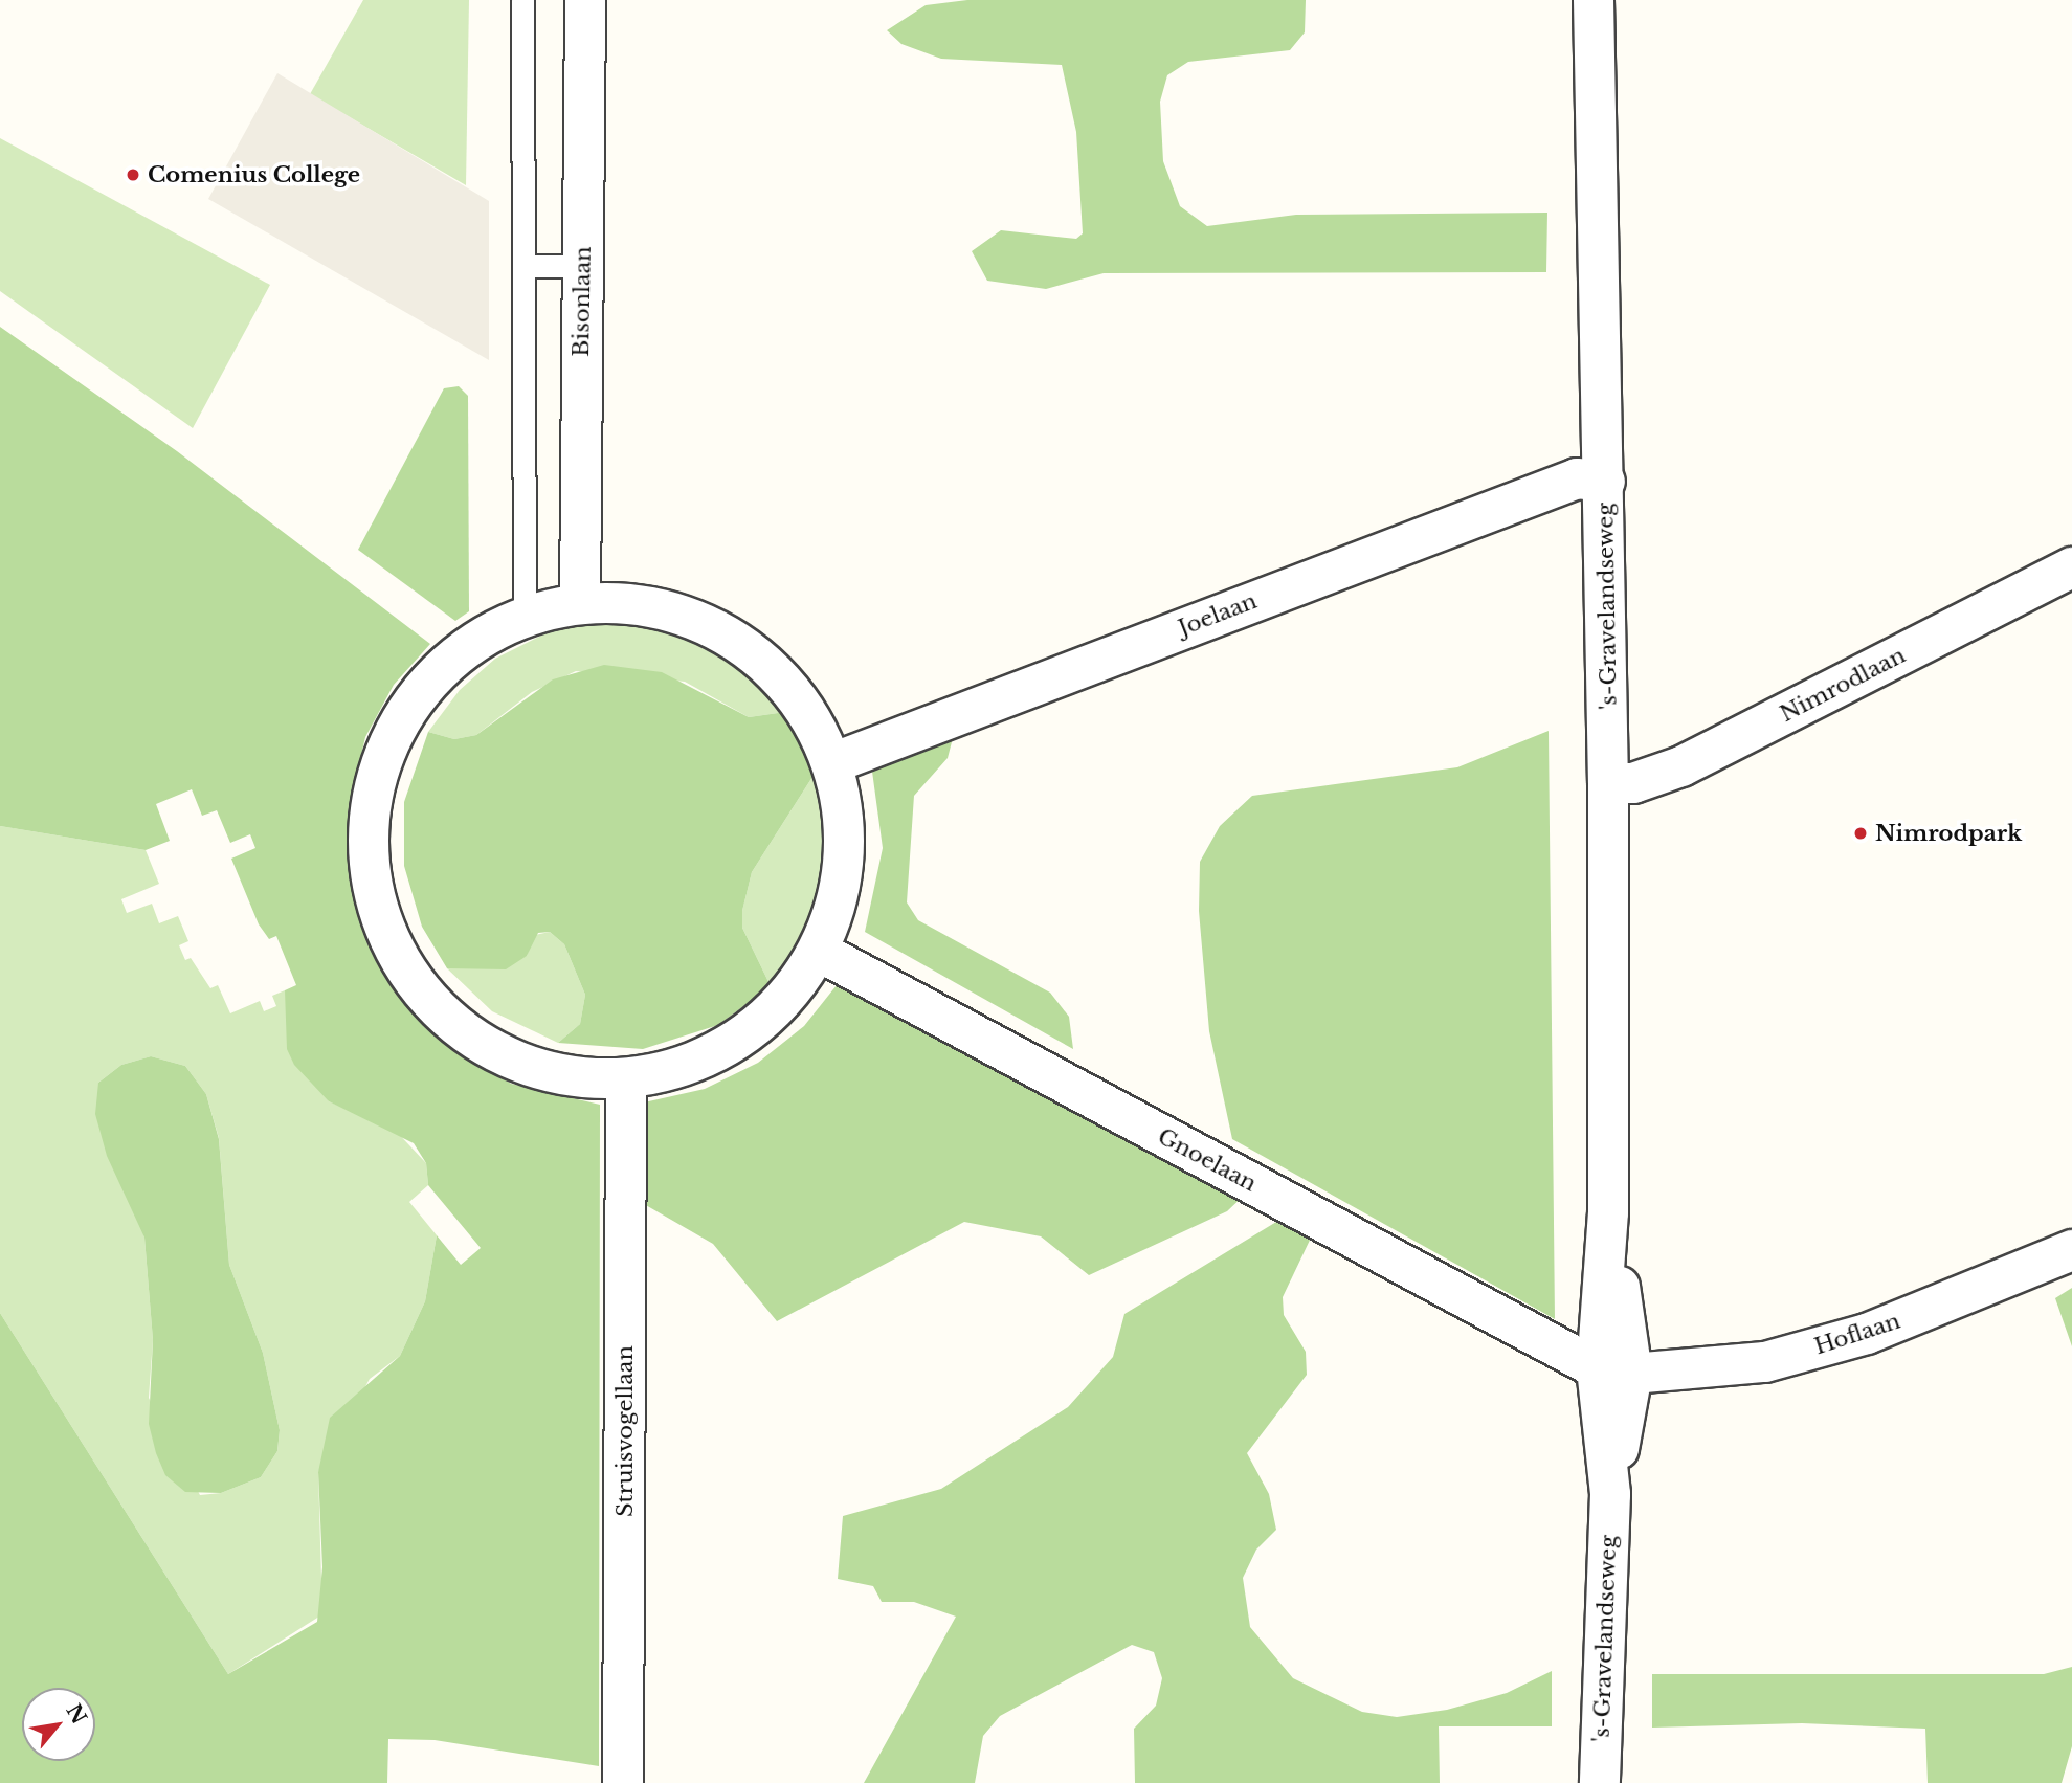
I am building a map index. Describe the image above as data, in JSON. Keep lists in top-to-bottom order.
{
  "streets": {
    "street": [
      "Bisonlaan",
      "'s-Gravelandseweg",
      "Joelaan",
      "Nimrodlaan",
      "Gnoelaan",
      "Hoflaan",
      "Struisvogellaan"
    ]
  },
  "crossings": [
    ["'s-Gravelandseweg", "Joelaan"],
    ["'s-Gravelandseweg", "Nimrodlaan"],
    ["'s-Gravelandseweg", "Gnoelaan"],
    ["'s-Gravelandseweg", "Hoflaan"],
    ["Gnoelaan", "Hoflaan"]
  ],
  "places": ["Comenius College", "Nimrodpark"],
  "north": "top right"
}
